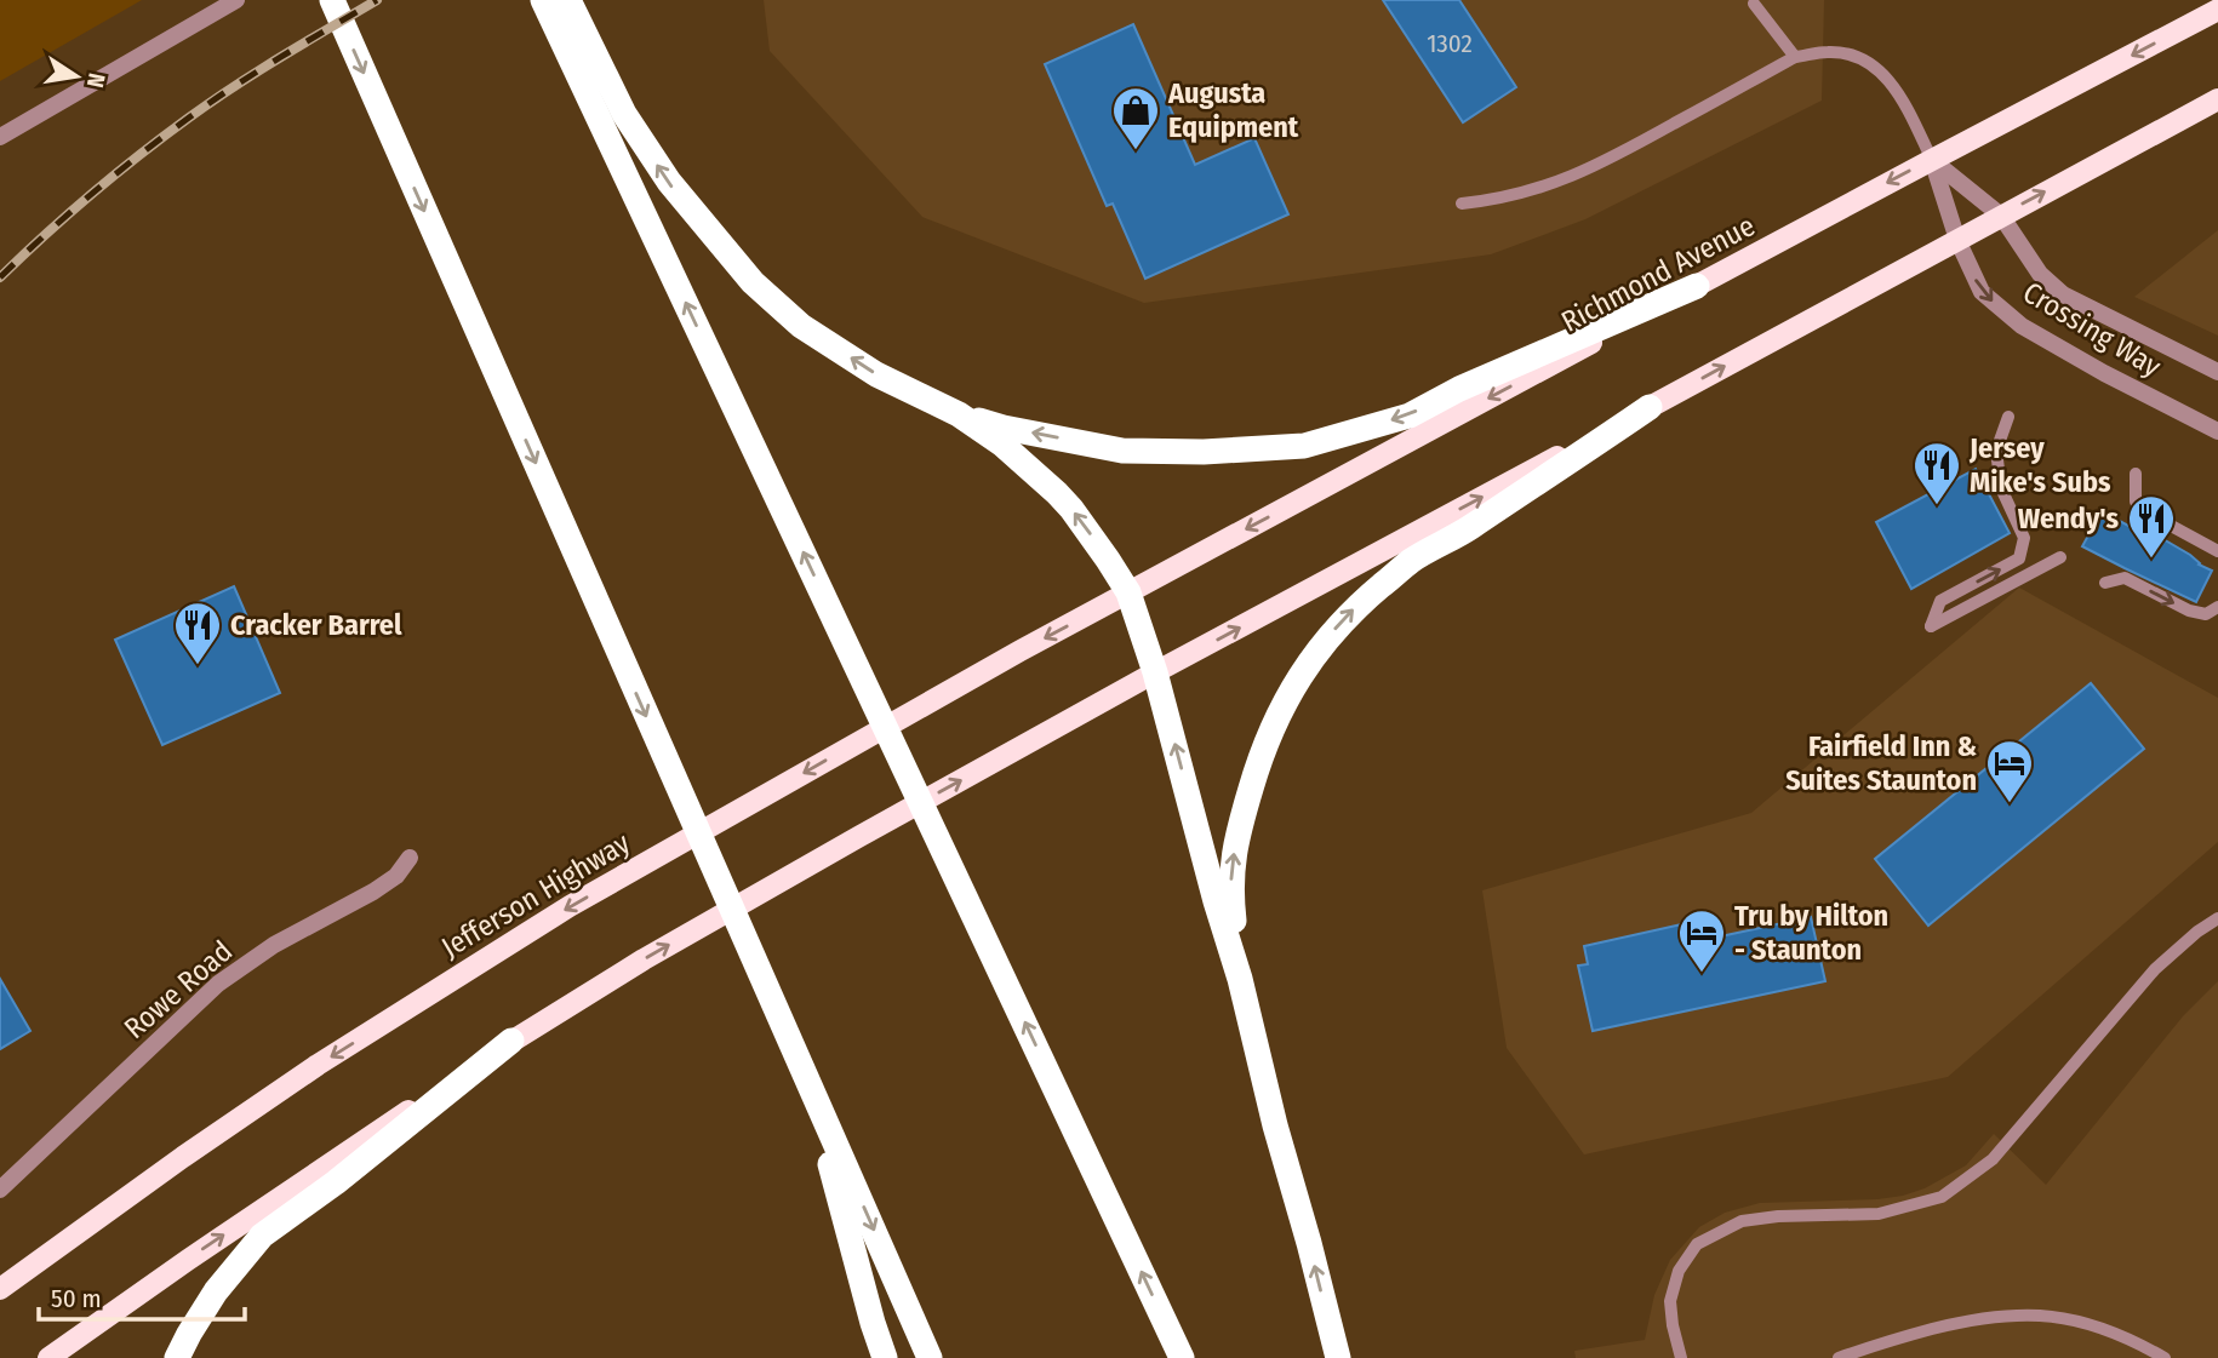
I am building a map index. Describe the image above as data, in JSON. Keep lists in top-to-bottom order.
{
  "streets": {
    "main road": ["Richmond Avenue", "Jefferson Highway"],
    "street": ["Crossing Way", "Rowe Road"]
  },
  "crossings": [
    ["Richmond Avenue", "Crossing Way"],
    ["Richmond Avenue", "Jefferson Highway"]
  ],
  "places": {
    "shop": ["Augusta Equipment"],
    "restaurant": ["Jersey Mike's Subs", "Wendy's", "Cracker Barrel"],
    "hotel": ["Fairfield Inn & Suites Staunton", "Tru by Hilton - Staunton"]
  },
  "house_numbers": ["1302"],
  "scale_bar": "50 m",
  "north": "right"
}
